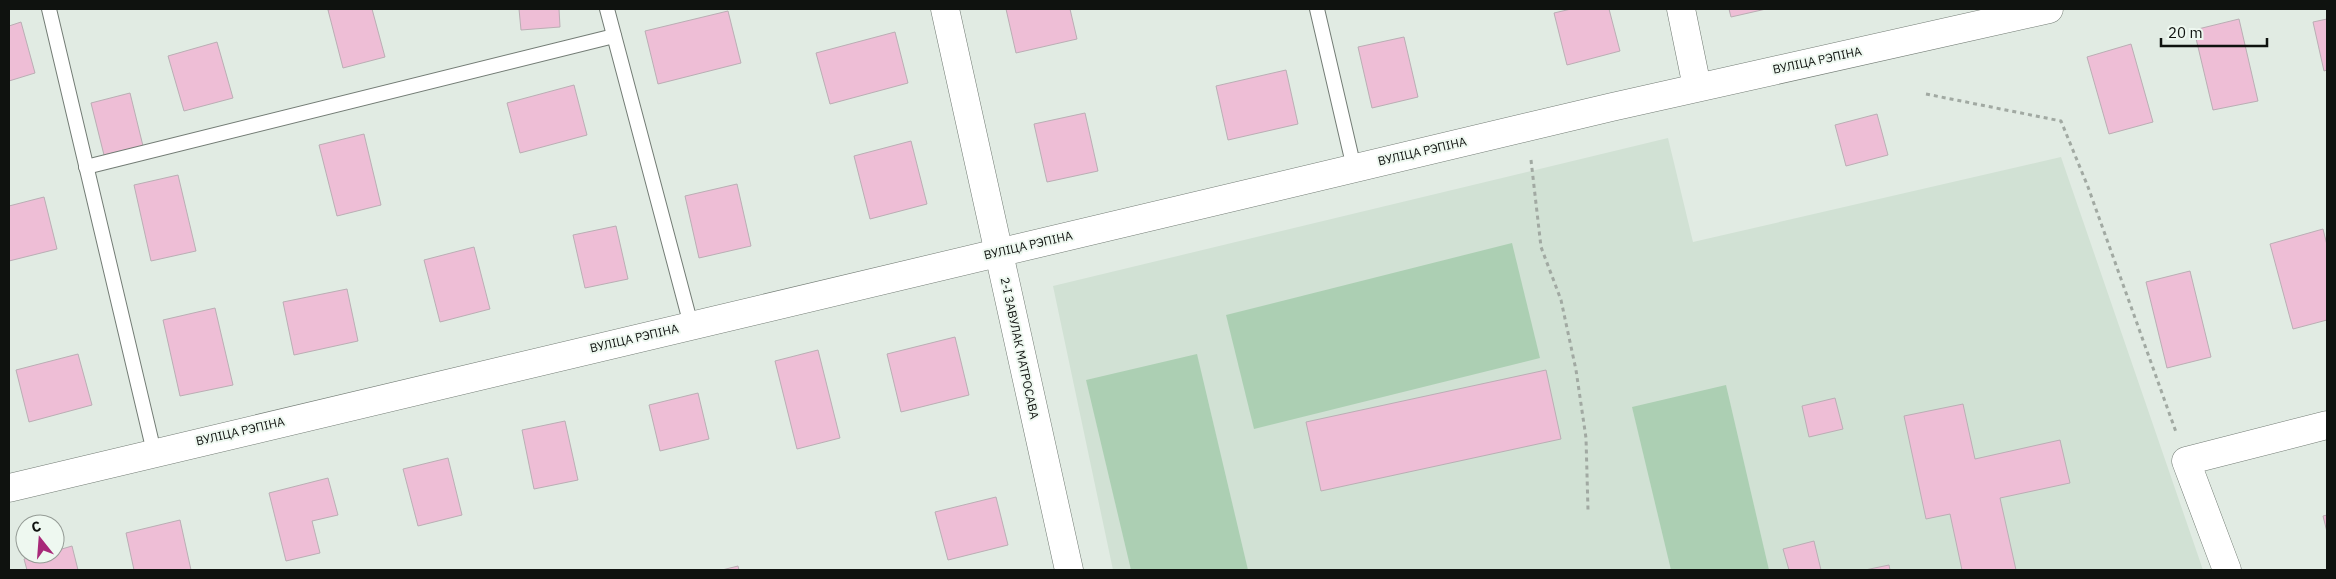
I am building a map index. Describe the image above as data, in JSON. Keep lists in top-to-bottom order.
{
  "streets": {
    "street": ["ВУЛІЦА РЭПІНА", "2-І ЗАВУЛАК МАТРОСАВА"]
  },
  "crossings": [
    ["ВУЛІЦА РЭПІНА", "2-І ЗАВУЛАК МАТРОСАВА"]
  ],
  "scale_bar": "20 m",
  "north": "top"
}
